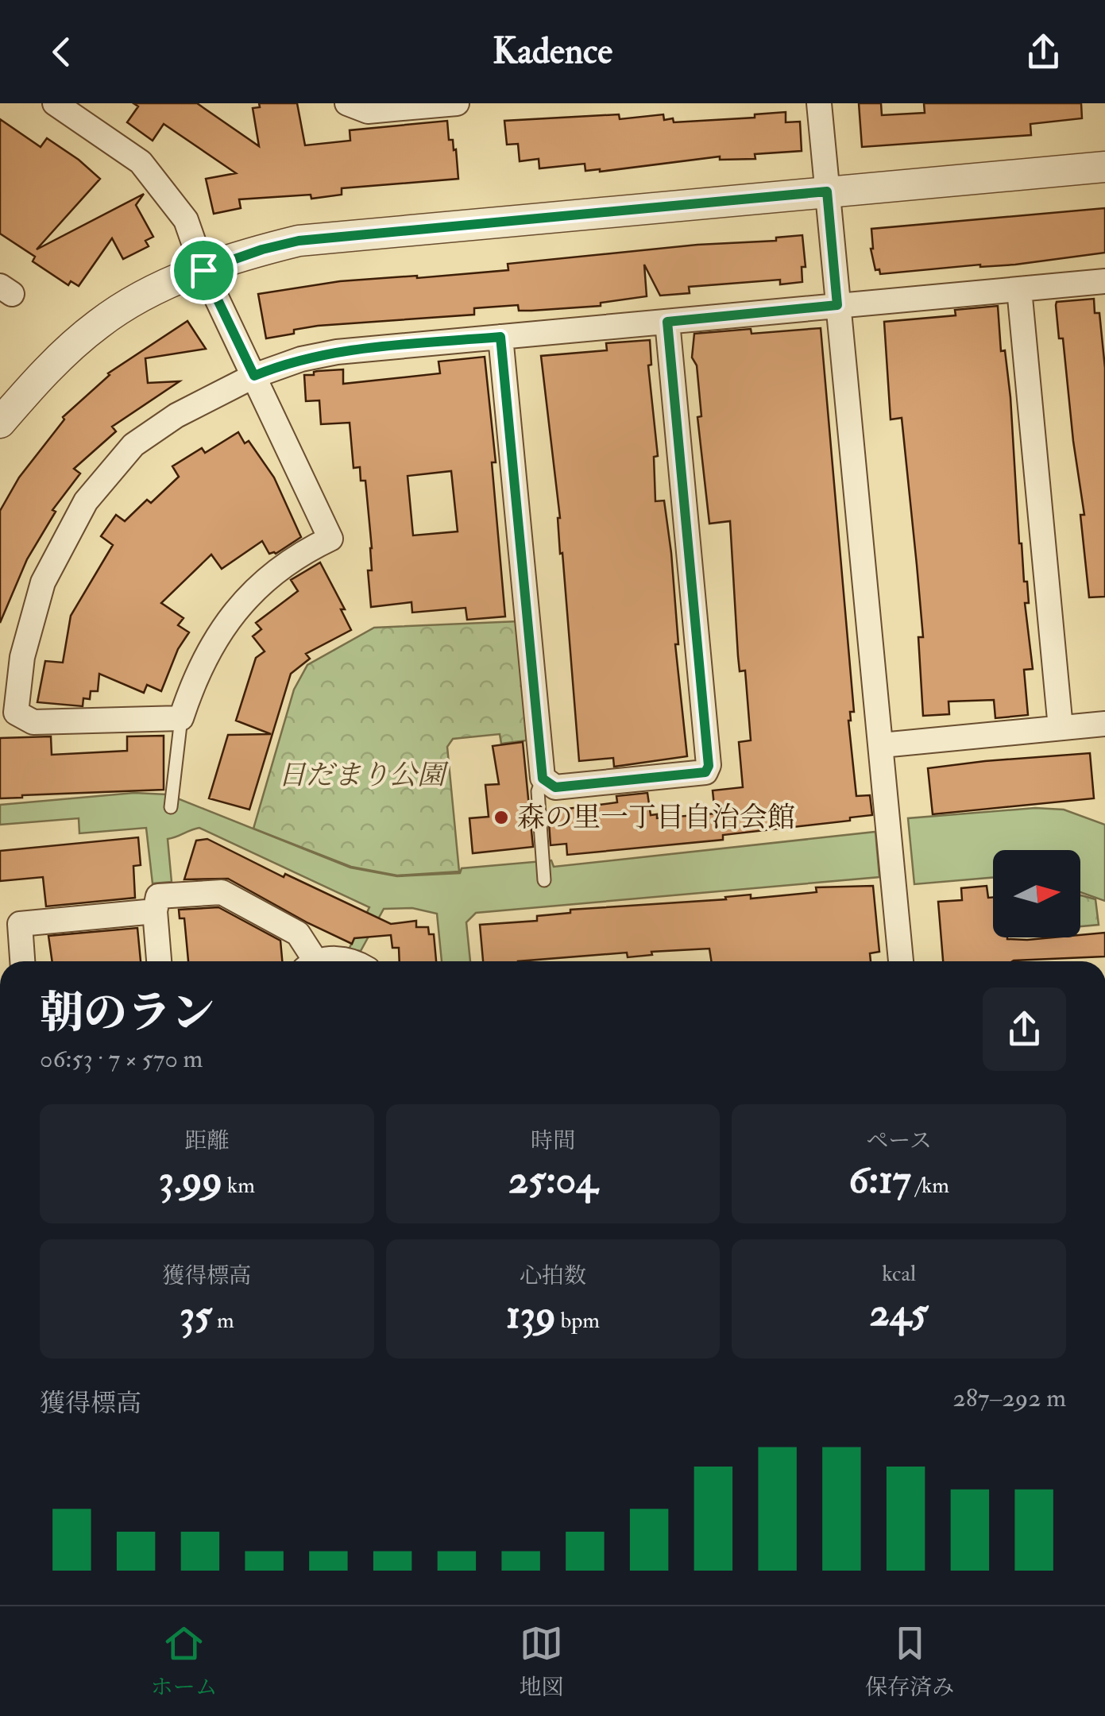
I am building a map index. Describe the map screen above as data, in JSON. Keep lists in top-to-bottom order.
{
  "parks": ["日だまり公園"],
  "places": ["森の里一丁目自治会館"],
  "north": "right",
  "page": {
    "header": "Kadence",
    "heading": ["朝のラン", "06:53 · 7 × 570 m"],
    "stats": [
      ["距離", "3.99 km"],
      ["時間", "25:04"],
      ["ペース", "6:17 /km"],
      ["獲得標高", "35 m"],
      ["心拍数", "139 bpm"],
      ["kcal", "245"]
    ],
    "chart": ["獲得標高", "287–292 m"],
    "tabs": ["ホーム", "地図", "保存済み"]
  }
}
